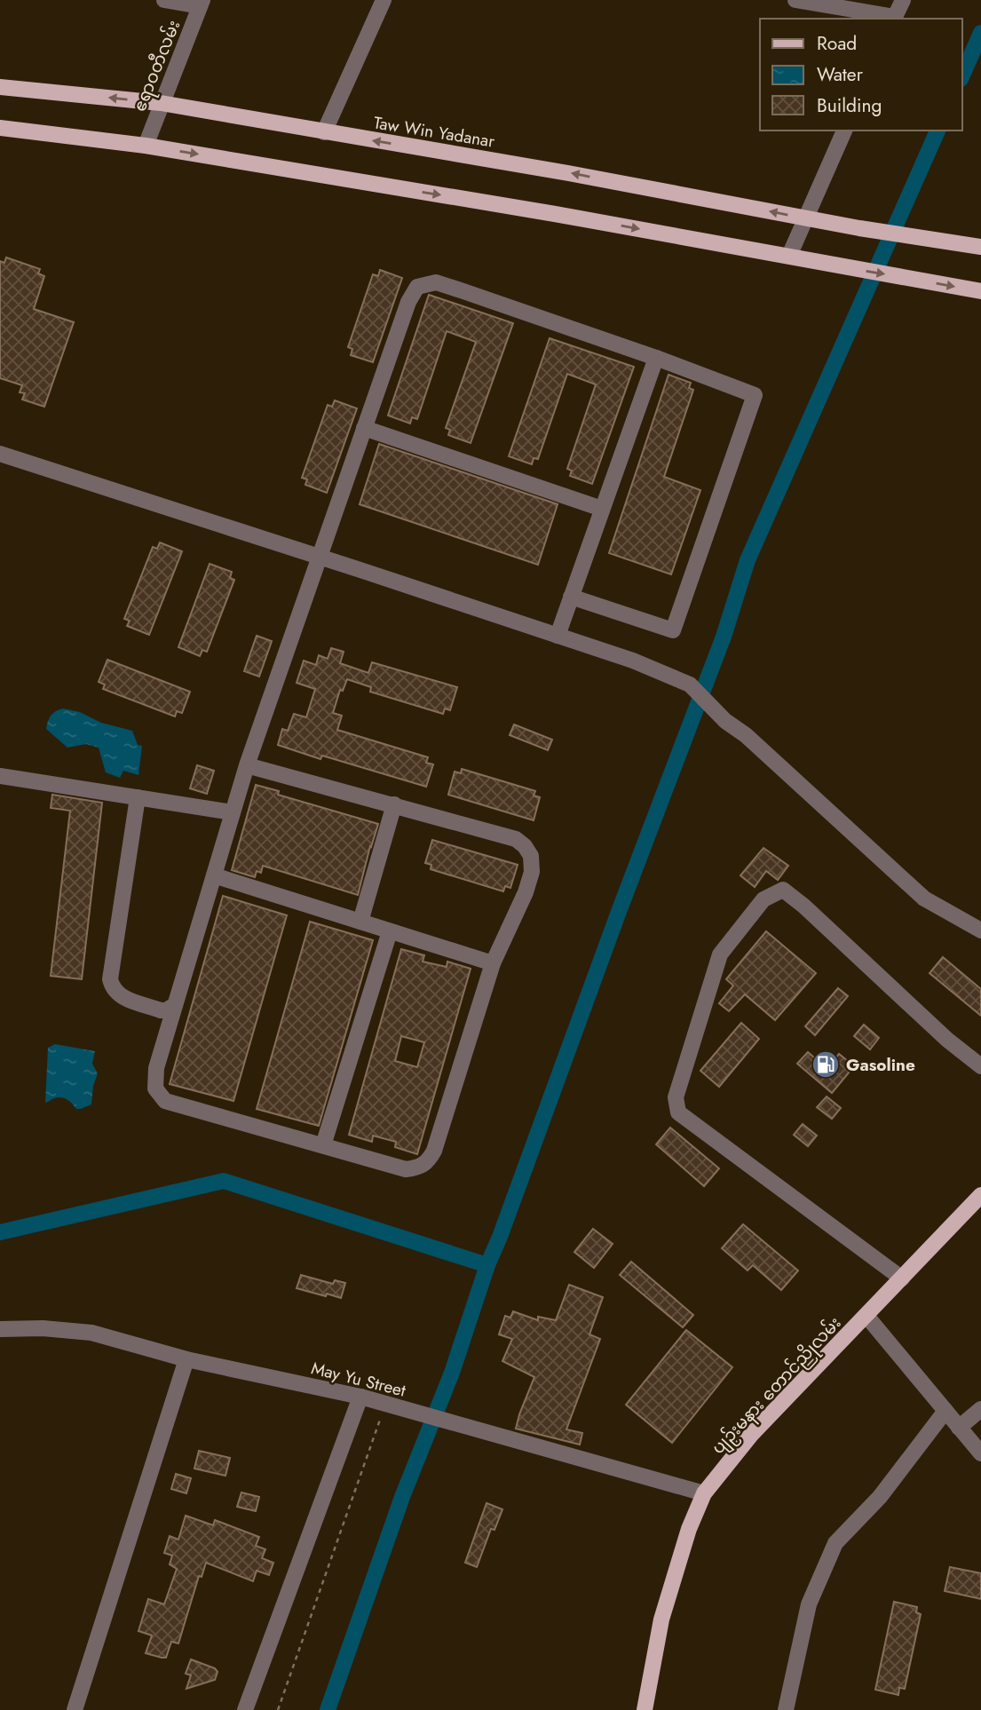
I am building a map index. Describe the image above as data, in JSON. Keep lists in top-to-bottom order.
{
  "streets": {
    "main road": ["Taw Win Yadanar", "ပျဉ်းမနား တောင်ညိုလမ်း"],
    "street": ["ဧရာဝတီလမ်း", "May Yu Street"]
  },
  "crossings": [
    ["ဧရာဝတီလမ်း", "Taw Win Yadanar"],
    ["May Yu Street", "ပျဉ်းမနား တောင်ညိုလမ်း"]
  ],
  "places": {
    "fuel station": ["Gasoline"]
  },
  "legend": ["Road", "Water", "Building"]
}
